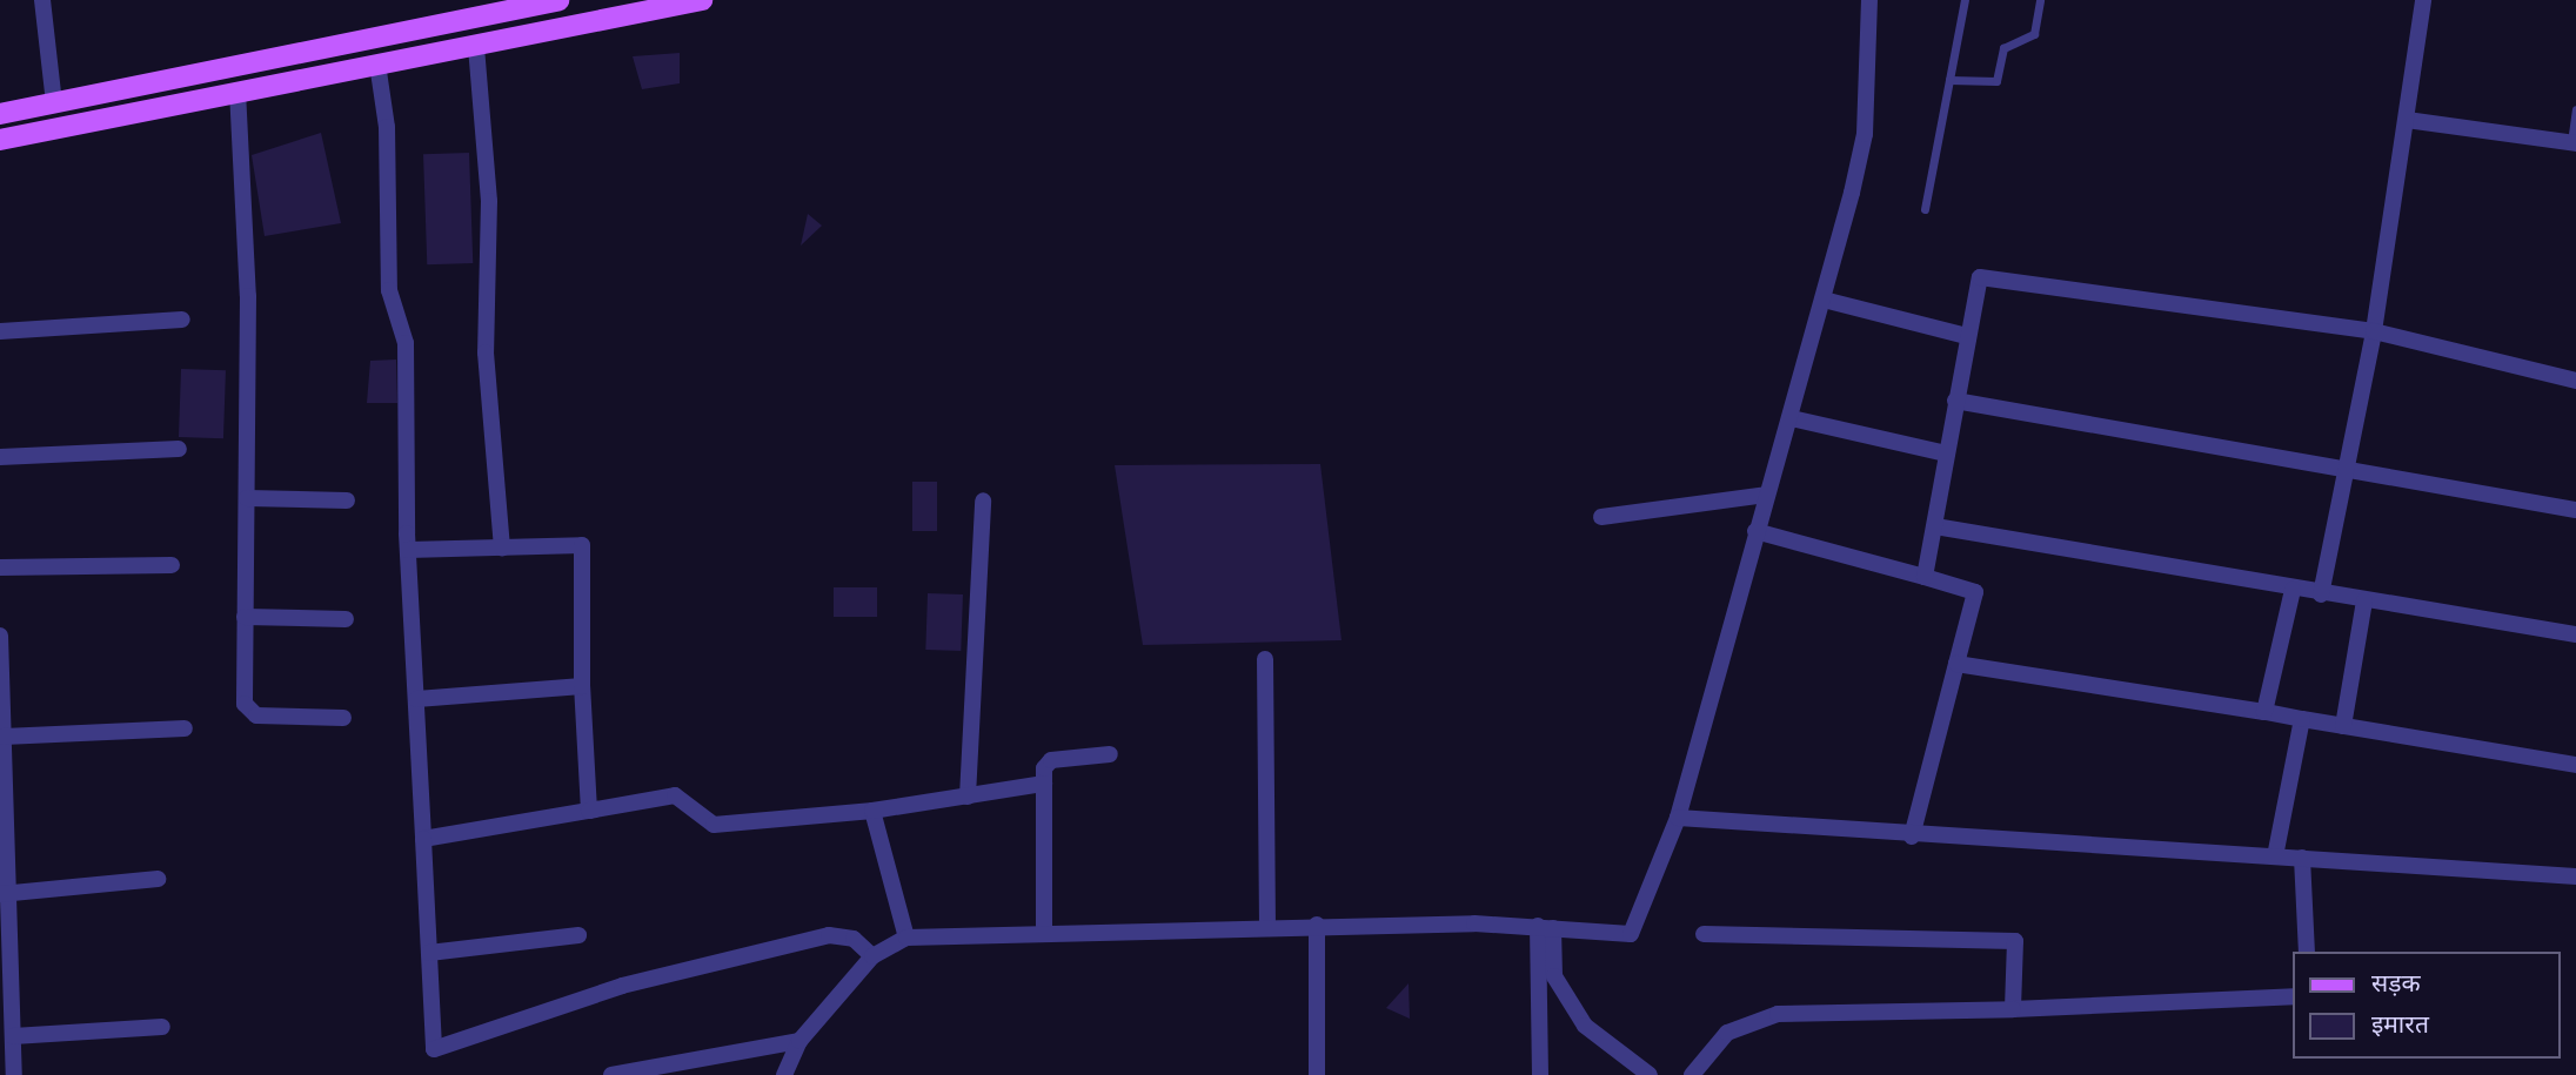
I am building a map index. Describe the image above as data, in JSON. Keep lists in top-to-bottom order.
{
  "legend": ["सड़क", "इमारत"]
}
